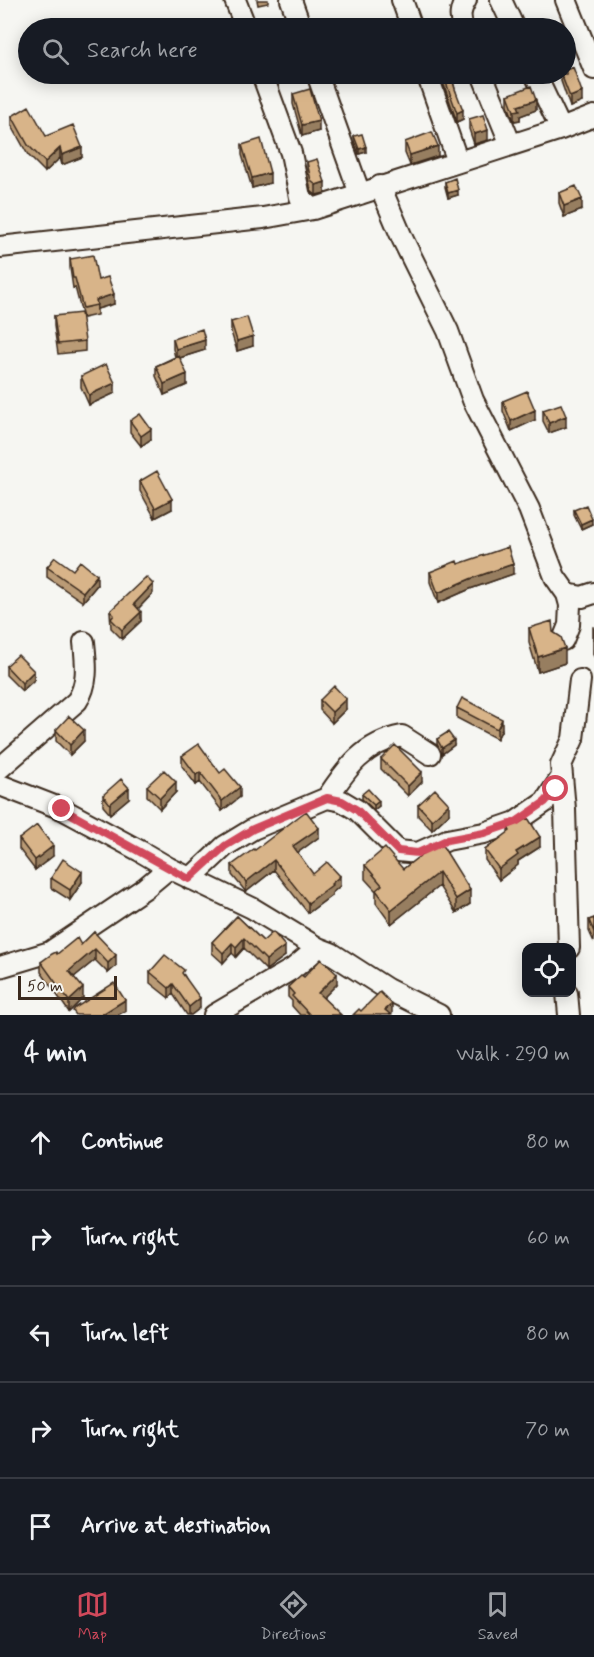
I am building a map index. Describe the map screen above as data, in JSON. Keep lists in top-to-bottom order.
{
  "scale_bar": "50 m",
  "page": {
    "search": "Search here",
    "scale": "50 m",
    "heading": ["4 min", "Walk · 290 m"],
    "list": [
      ["Continue", "80 m"],
      ["Turn right", "60 m"],
      ["Turn left", "80 m"],
      ["Turn right", "70 m"],
      "Arrive at destination"
    ],
    "nav": ["Map", "Directions", "Saved"]
  }
}
